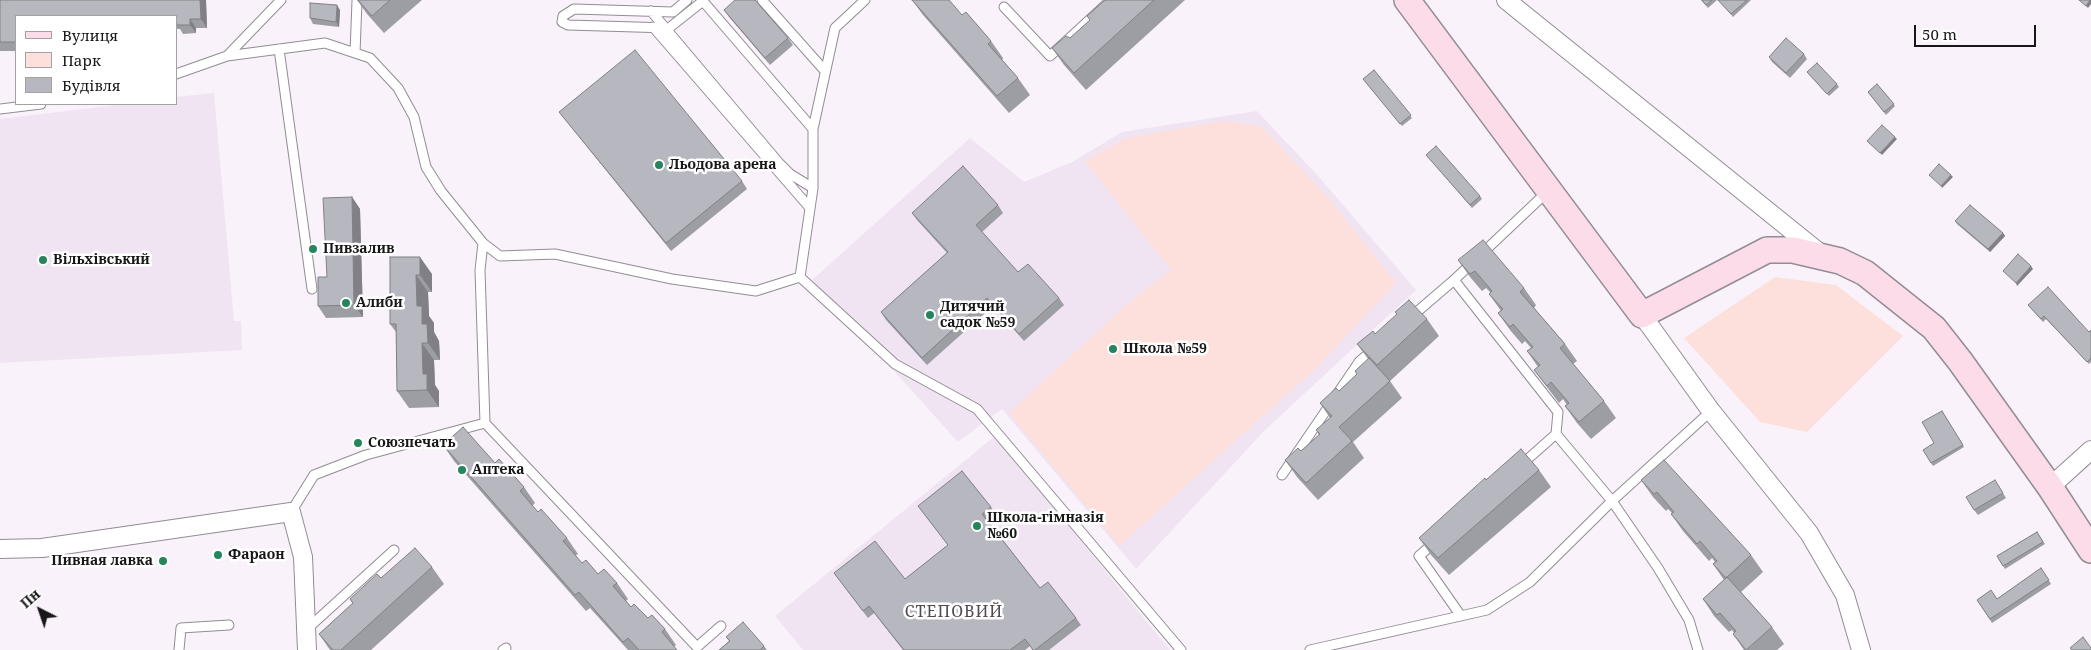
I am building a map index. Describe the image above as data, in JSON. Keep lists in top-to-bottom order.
{
  "districts": ["СТЕПОВИЙ"],
  "places": [
    "Льодова арена",
    "Пивзалив",
    "Вільхівський",
    "Алиби",
    "Дитячий садок №59",
    "Школа №59",
    "Союзпечать",
    "Аптека",
    "Школа-гімназія №60",
    "Фараон",
    "Пивная лавка"
  ],
  "legend": ["Вулиця", "Парк", "Будівля"],
  "scale_bar": "50 m",
  "north": "top left"
}
